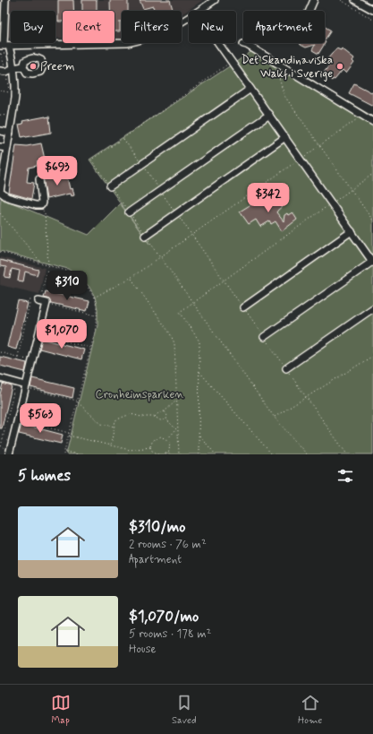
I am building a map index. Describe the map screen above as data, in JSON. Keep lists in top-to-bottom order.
{
  "parks": ["Cronheimsparken"],
  "places": ["Preem", "Det Skandinaviska Wakf i Sverige"],
  "page": {
    "chip": [
      "Buy",
      "Rent",
      "Filters",
      "New",
      "Apartment"
    ],
    "price": [
      "$693",
      "$342",
      "$310",
      "$1,070",
      "$563"
    ],
    "heading": "5 homes",
    "list": [
      {
        "name": "$310/mo",
        "note": "2 rooms · 76 m² · Apartment"
      },
      {
        "name": "$1,070/mo",
        "note": "5 rooms · 178 m² · House"
      }
    ],
    "tabs": ["Map", "Saved", "Home"]
  }
}
